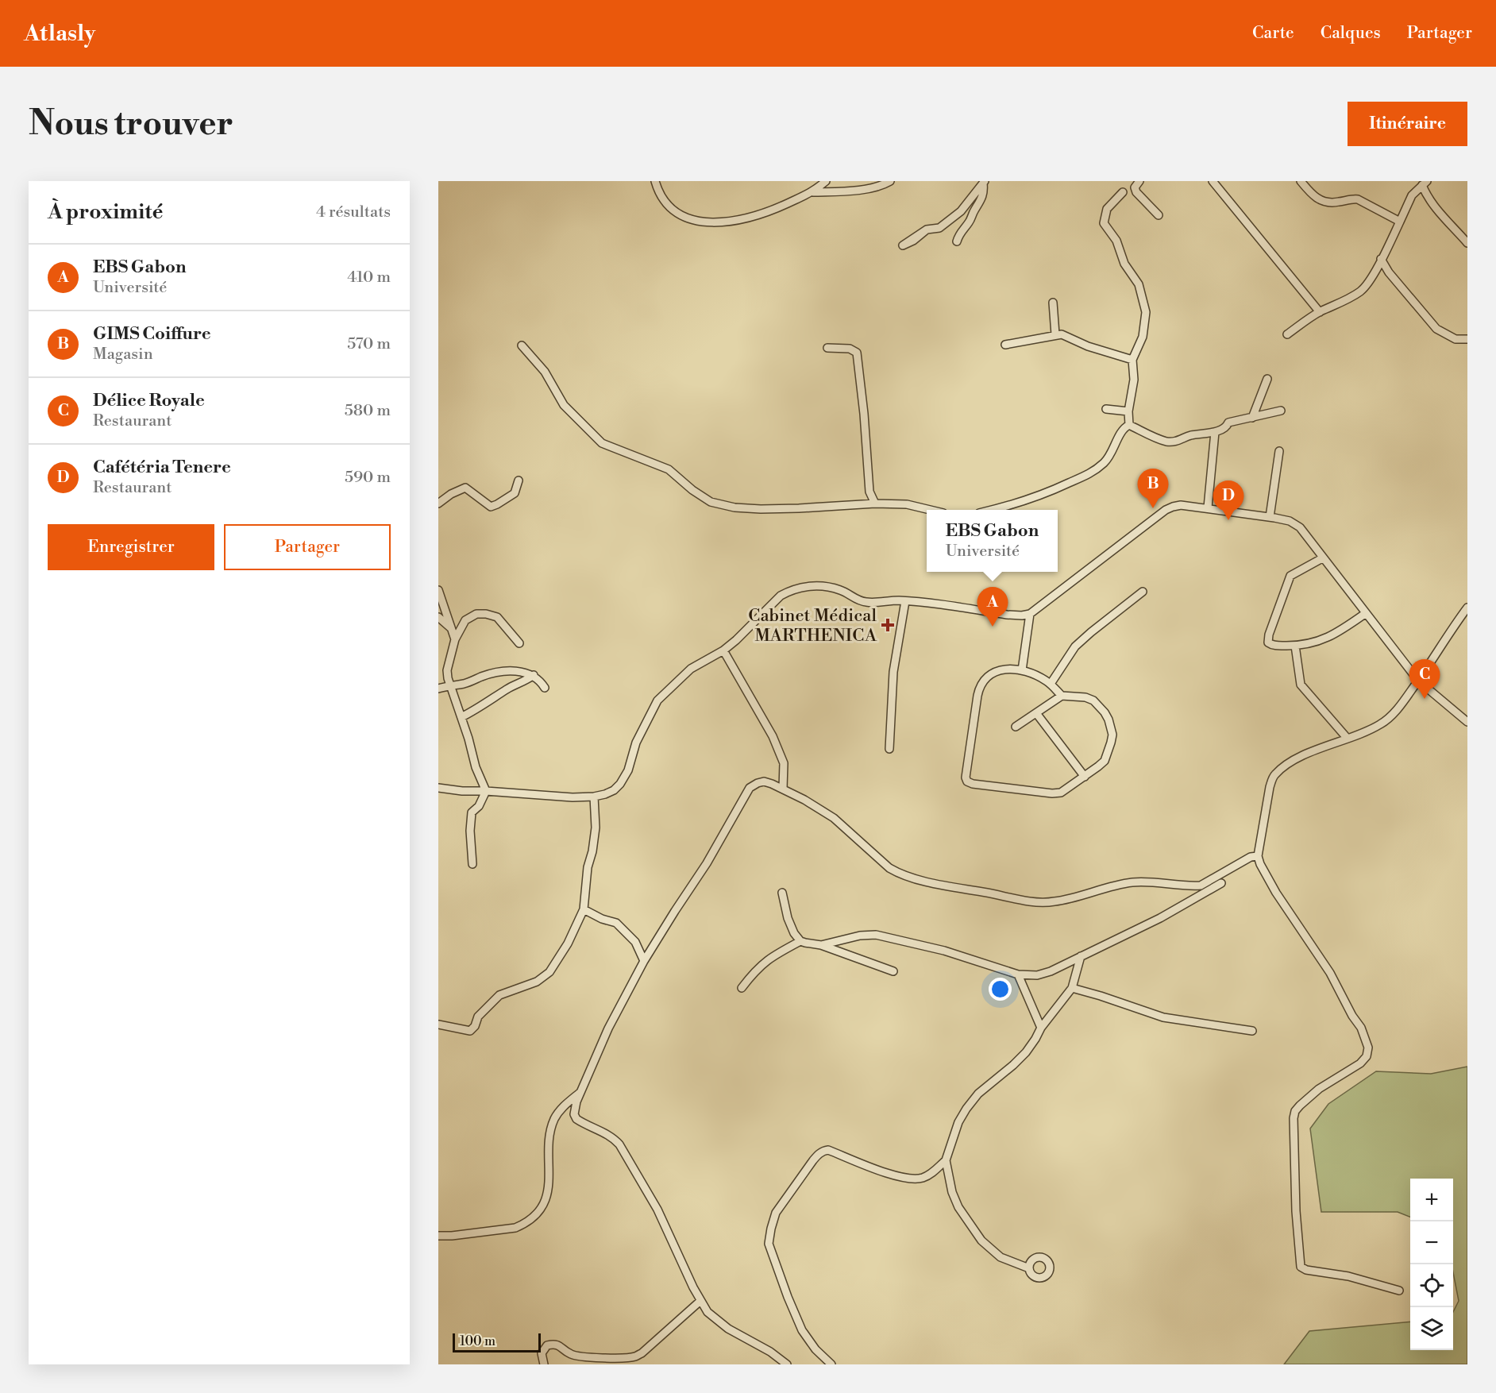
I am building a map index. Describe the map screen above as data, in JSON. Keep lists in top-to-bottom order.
{
  "places": {
    "health": ["Cabinet Médical MARTHENICA"]
  },
  "scale_bar": "100 m",
  "page": {
    "header": "Atlasly",
    "nav": ["Carte", "Calques", "Partager"],
    "buttons": [
      "Itinéraire",
      ["Enregistrer", "Partager"]
    ],
    "title": "Nous trouver",
    "heading": ["À proximité", "4 résultats"],
    "list": [
      {
        "mark": "A",
        "name": "EBS Gabon",
        "note": "Université",
        "value": "410 m"
      },
      {
        "mark": "B",
        "name": "GIMS Coiffure",
        "note": "Magasin",
        "value": "570 m"
      },
      {
        "mark": "C",
        "name": "Délice Royale",
        "note": "Restaurant",
        "value": "580 m"
      },
      {
        "mark": "D",
        "name": "Cafétéria Tenere",
        "note": "Restaurant",
        "value": "590 m"
      }
    ],
    "pins": [
      "B",
      "D",
      "A",
      "C"
    ],
    "popup": ["EBS Gabon", "Université"],
    "map_buttons": ["+", "−"],
    "scale": "100 m"
  }
}
